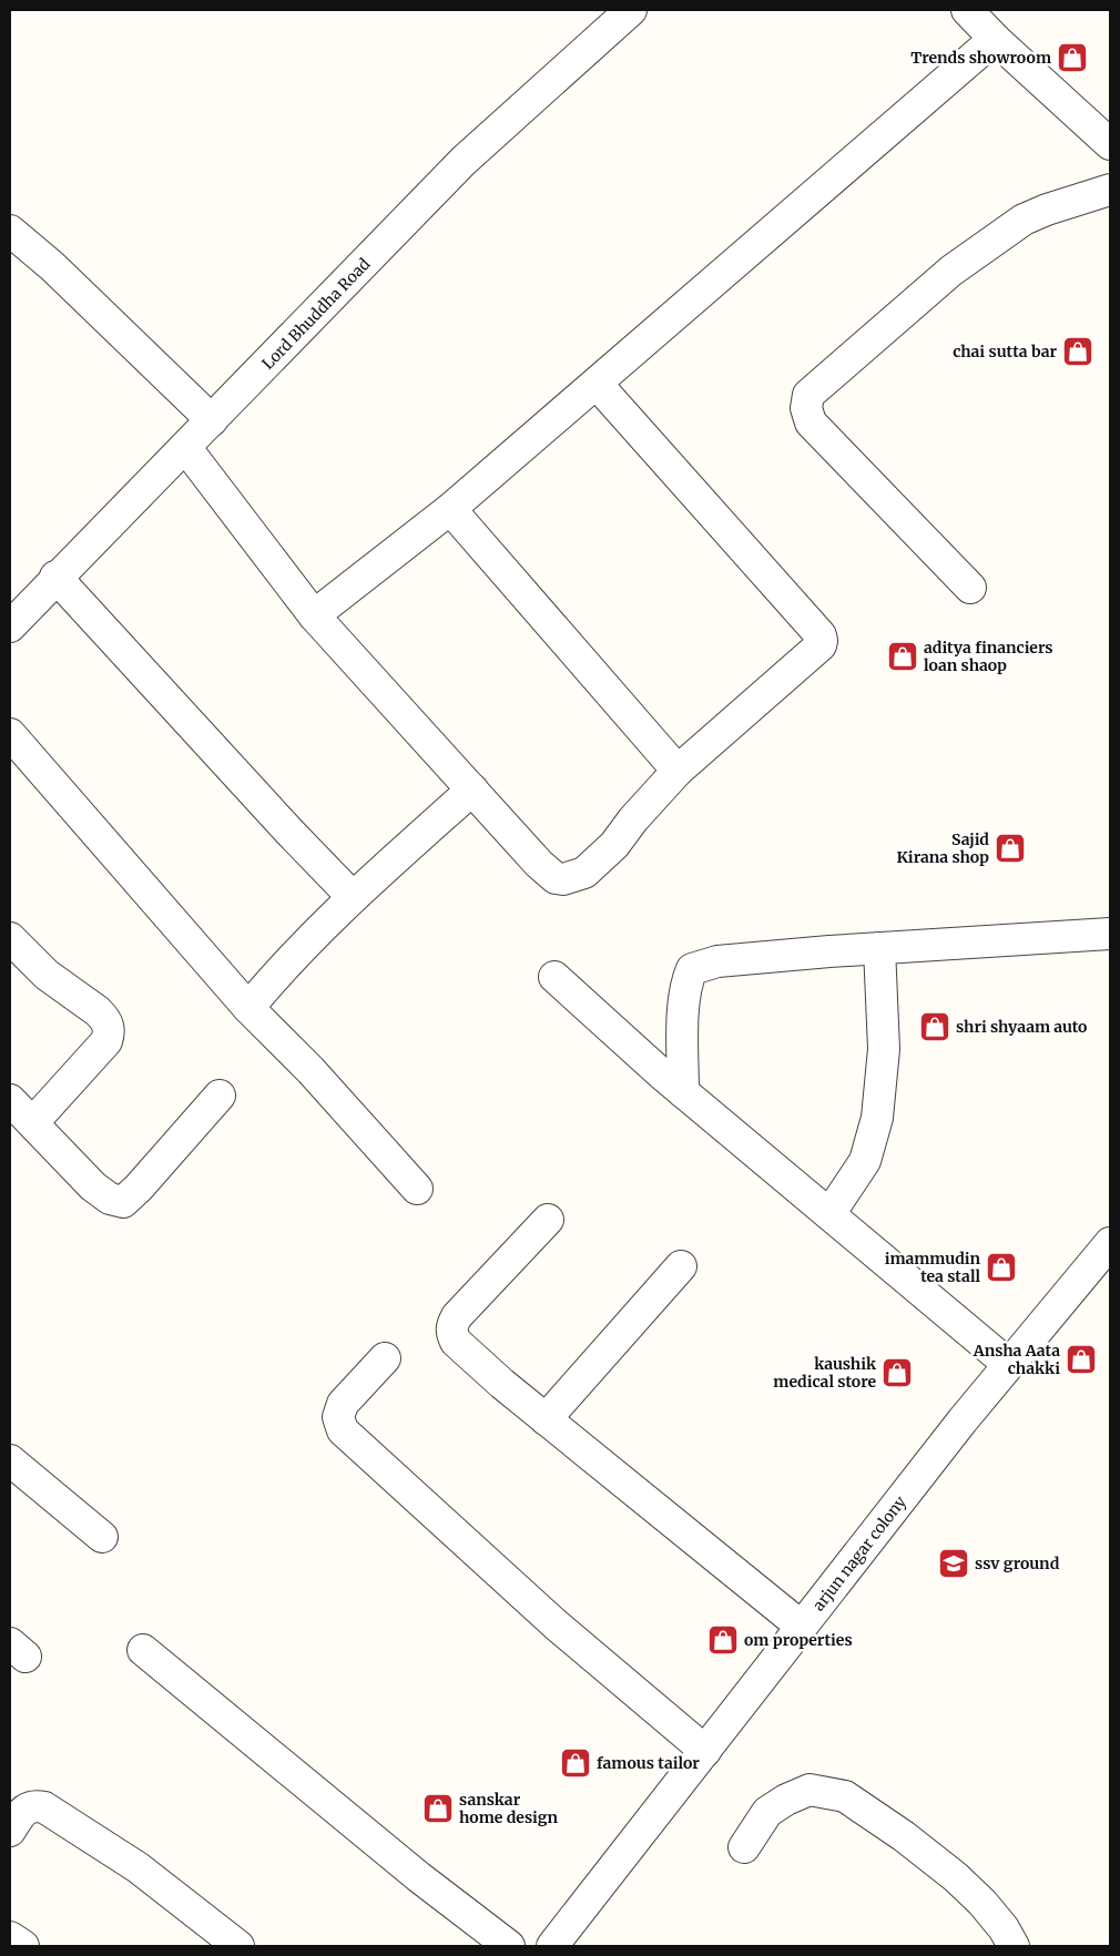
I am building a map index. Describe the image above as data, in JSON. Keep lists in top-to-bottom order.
{
  "streets": {
    "street": ["Lord Bhuddha Road", "arjun nagar colony"]
  },
  "places": {
    "shop": [
      "Trends showroom",
      "chai sutta bar",
      "aditya financiers loan shaop",
      "Sajid Kirana shop",
      "shri shyaam auto",
      "imammudin tea stall",
      "Ansha Aata chakki",
      "kaushik medical store",
      "om properties",
      "famous tailor",
      "sanskar home design"
    ],
    "school or university": ["ssv ground"]
  }
}
